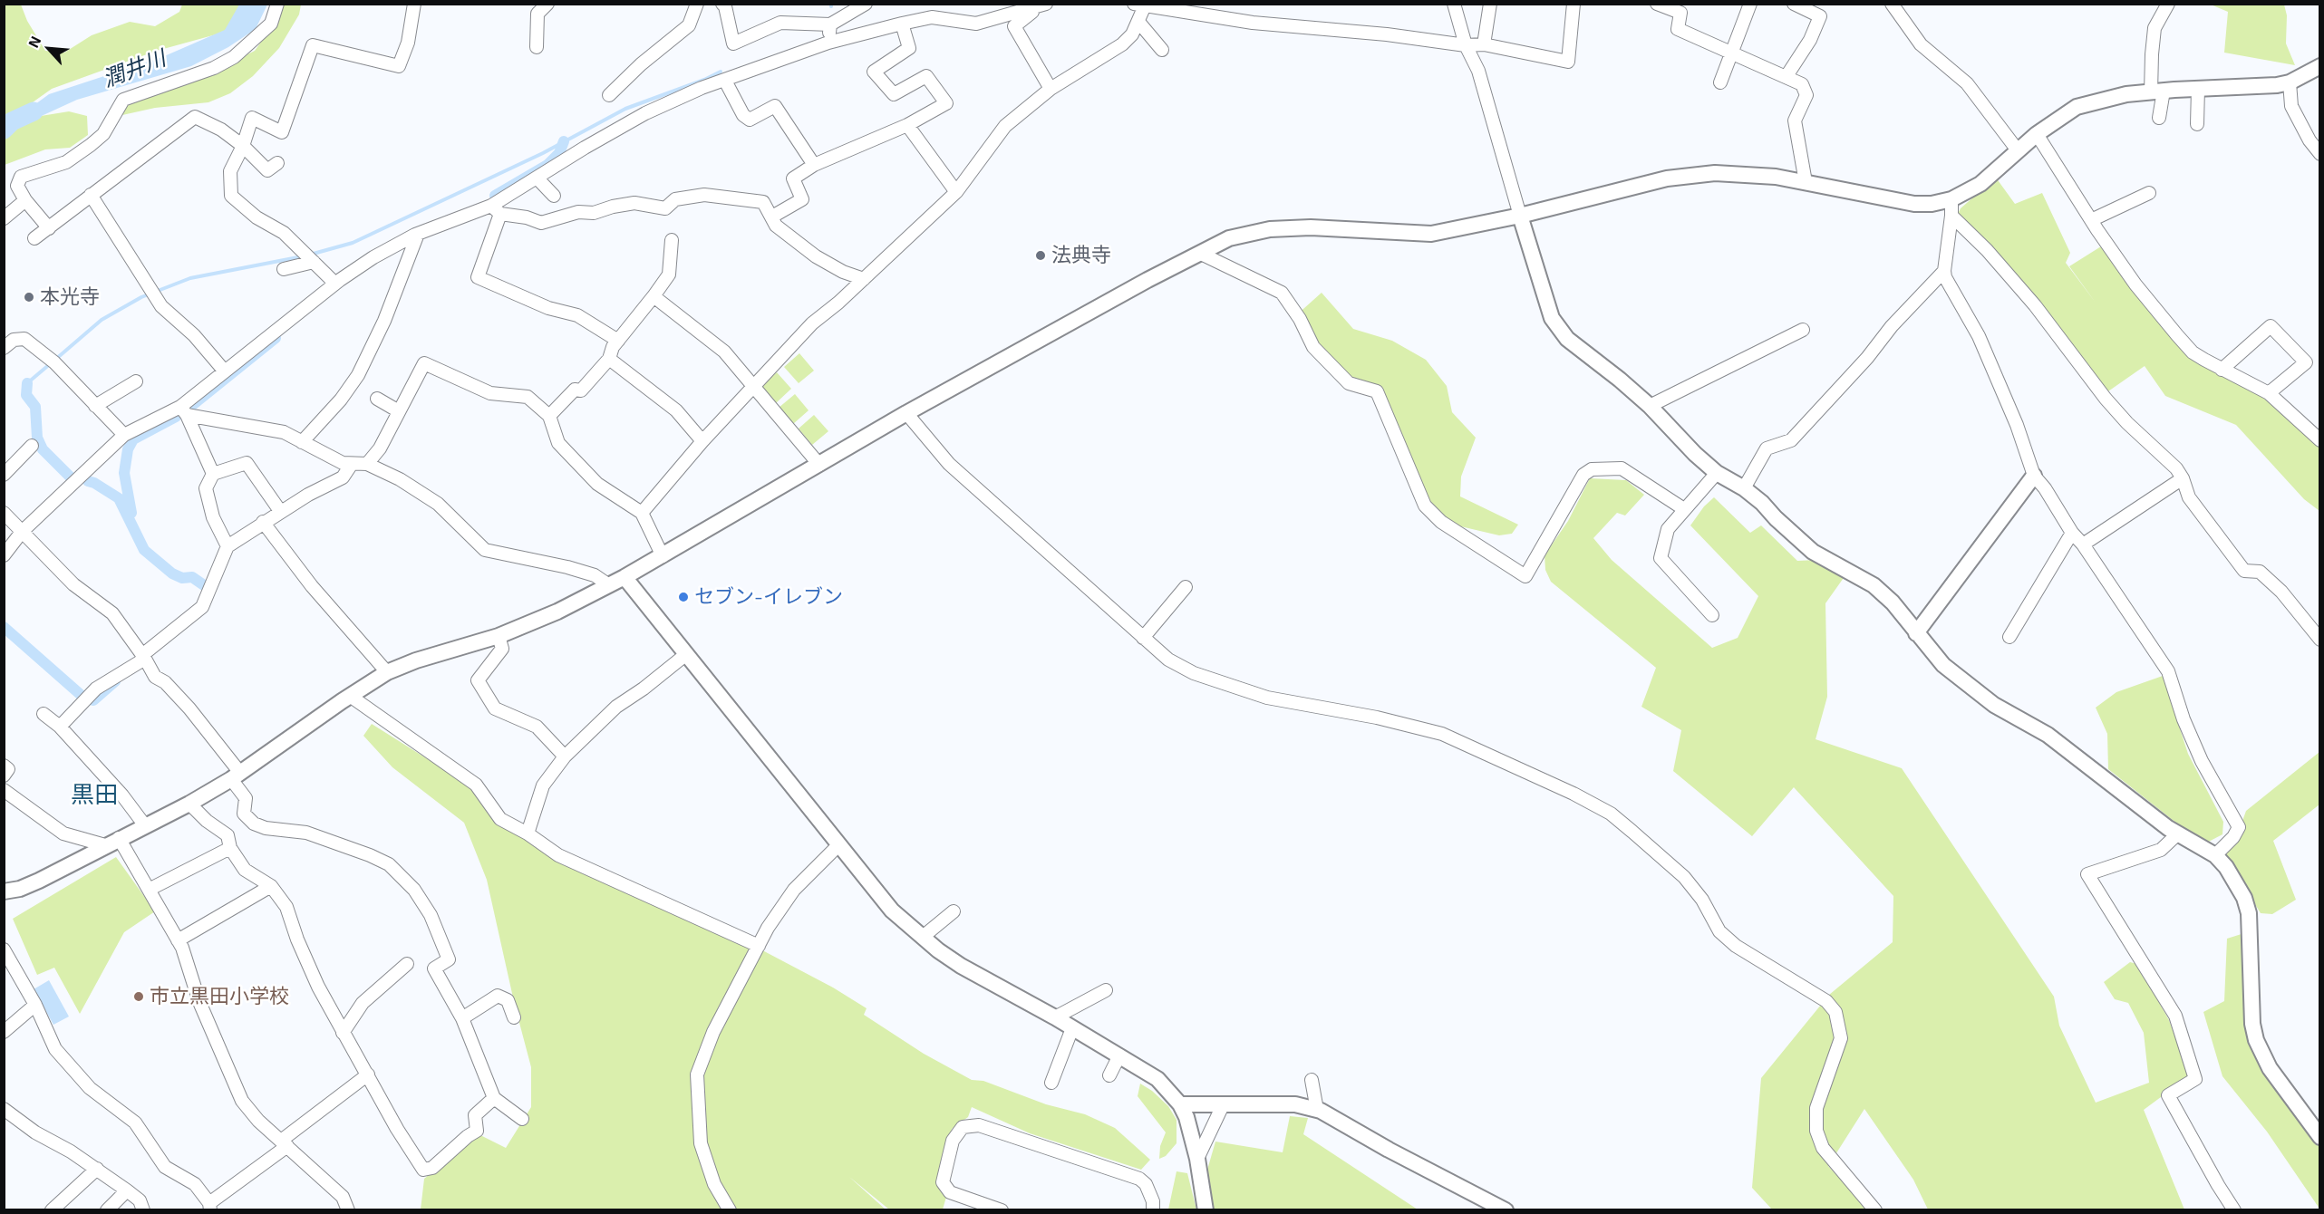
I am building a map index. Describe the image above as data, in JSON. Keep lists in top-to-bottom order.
{
  "districts": ["黒田"],
  "water": ["潤井川"],
  "places": [
    "法典寺",
    "本光寺",
    "セブン-イレブン",
    "市立黒田小学校"
  ],
  "north": "top left"
}
